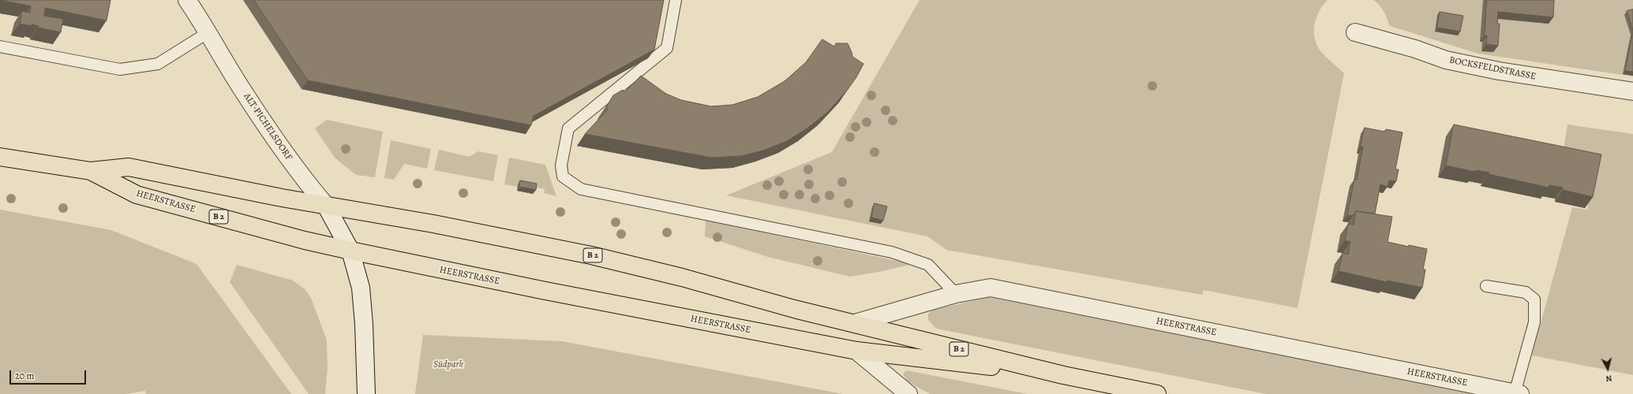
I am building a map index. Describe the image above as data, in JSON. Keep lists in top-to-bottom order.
{
  "streets": {
    "main road": ["HEERSTRASSE", "B 2"],
    "street": ["BOCKSFELDSTRASSE", "ALT-PICHELSDORF"]
  },
  "crossings": [
    ["ALT-PICHELSDORF", "HEERSTRASSE"]
  ],
  "parks": ["Südpark"],
  "scale_bar": "20 m",
  "north": "bottom"
}
